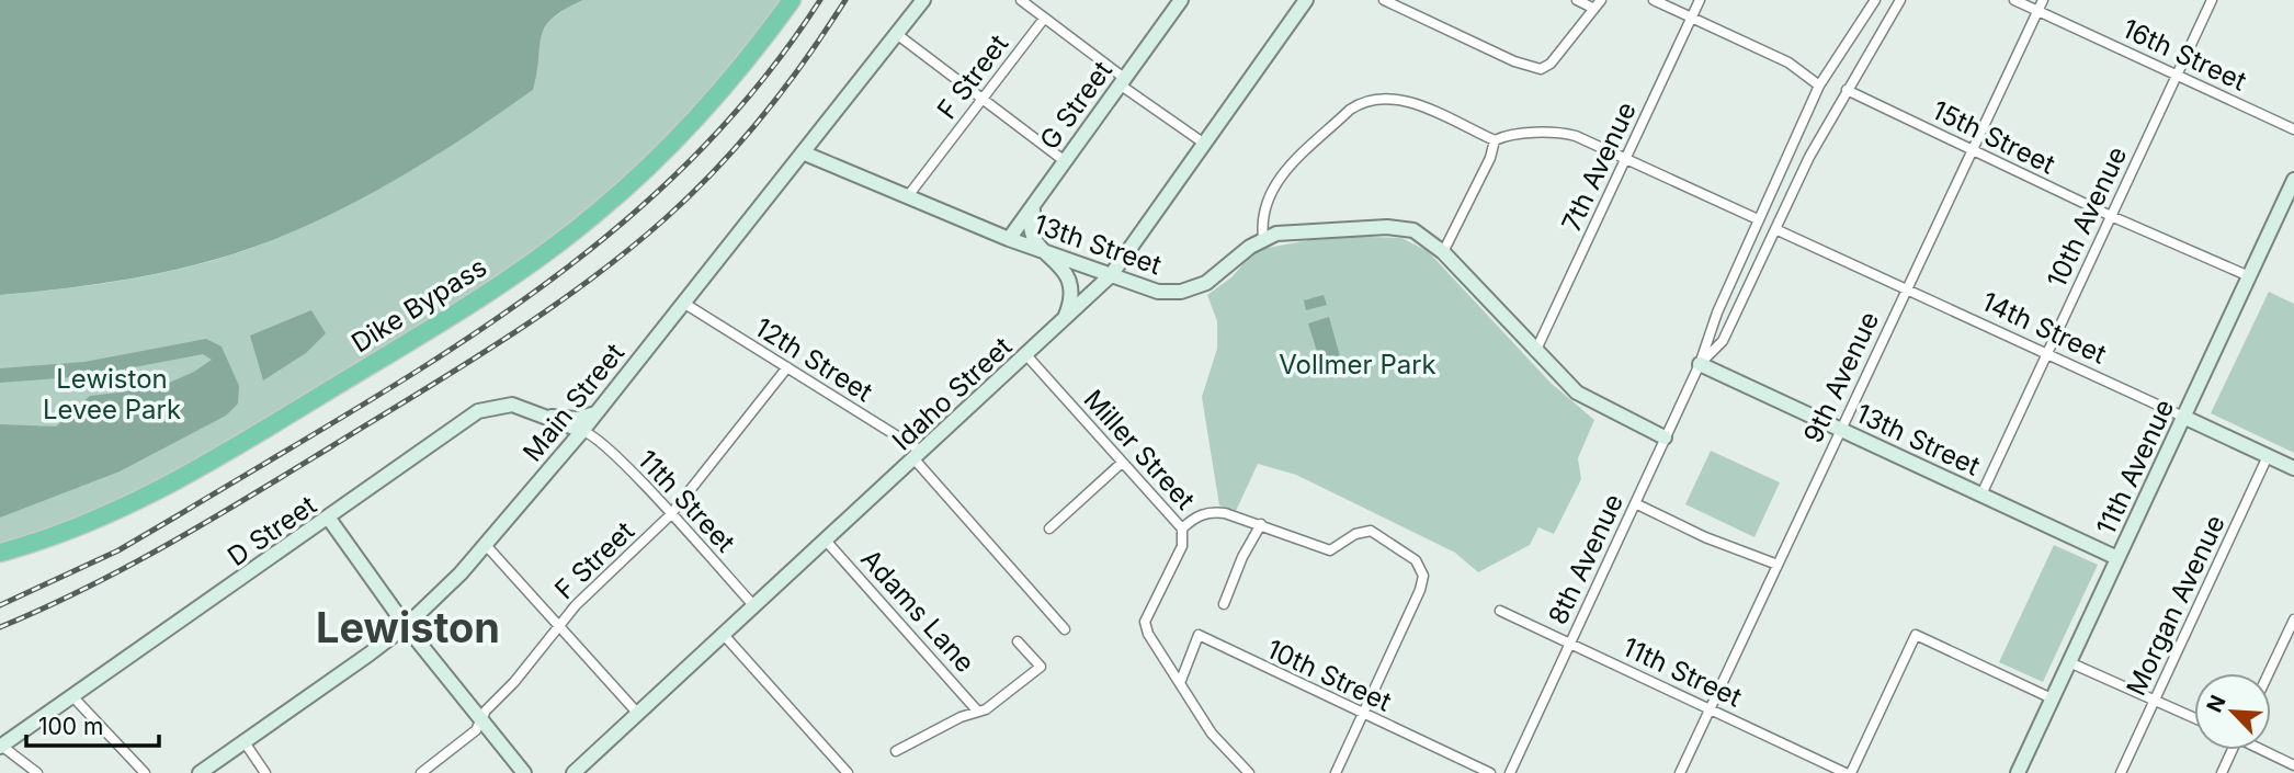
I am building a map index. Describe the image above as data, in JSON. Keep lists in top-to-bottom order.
{
  "streets": {
    "highway": ["Dike Bypass"],
    "street": [
      "16th Street",
      "F Street",
      "G Street",
      "15th Street",
      "7th Avenue",
      "10th Avenue",
      "13th Street",
      "14th Street",
      "12th Street",
      "9th Avenue",
      "Idaho Street",
      "Main Street",
      "Miller Street",
      "11th Avenue",
      "11th Street",
      "D Street",
      "8th Avenue",
      "Morgan Avenue",
      "Adams Lane",
      "10th Street"
    ]
  },
  "crossings": [
    ["16th Street", "10th Avenue"],
    ["16th Street", "9th Avenue"],
    ["F Street", "13th Street"],
    ["F Street", "12th Street"],
    ["F Street", "11th Street"],
    ["G Street", "13th Street"],
    ["15th Street", "10th Avenue"],
    ["15th Street", "9th Avenue"],
    ["15th Street", "11th Avenue"],
    ["15th Street", "8th Avenue"],
    ["7th Avenue", "13th Street"],
    ["10th Avenue", "13th Street"],
    ["10th Avenue", "14th Street"],
    ["13th Street", "9th Avenue"],
    ["13th Street", "Idaho Street"],
    ["13th Street", "Main Street"],
    ["13th Street", "11th Avenue"],
    ["13th Street", "8th Avenue"],
    ["14th Street", "9th Avenue"],
    ["14th Street", "11th Avenue"],
    ["14th Street", "8th Avenue"],
    ["14th Street", "Morgan Avenue"],
    ["12th Street", "Idaho Street"],
    ["12th Street", "Main Street"],
    ["9th Avenue", "11th Street"],
    ["Idaho Street", "Miller Street"],
    ["Idaho Street", "11th Street"],
    ["Idaho Street", "Adams Lane"],
    ["Main Street", "11th Street"],
    ["Main Street", "D Street"],
    ["Miller Street", "10th Street"],
    ["11th Street", "D Street"],
    ["11th Street", "8th Avenue"]
  ],
  "districts": ["Lewiston"],
  "parks": ["Vollmer Park", "Lewiston Levee Park"],
  "scale_bar": "100 m",
  "north": "top left"
}
